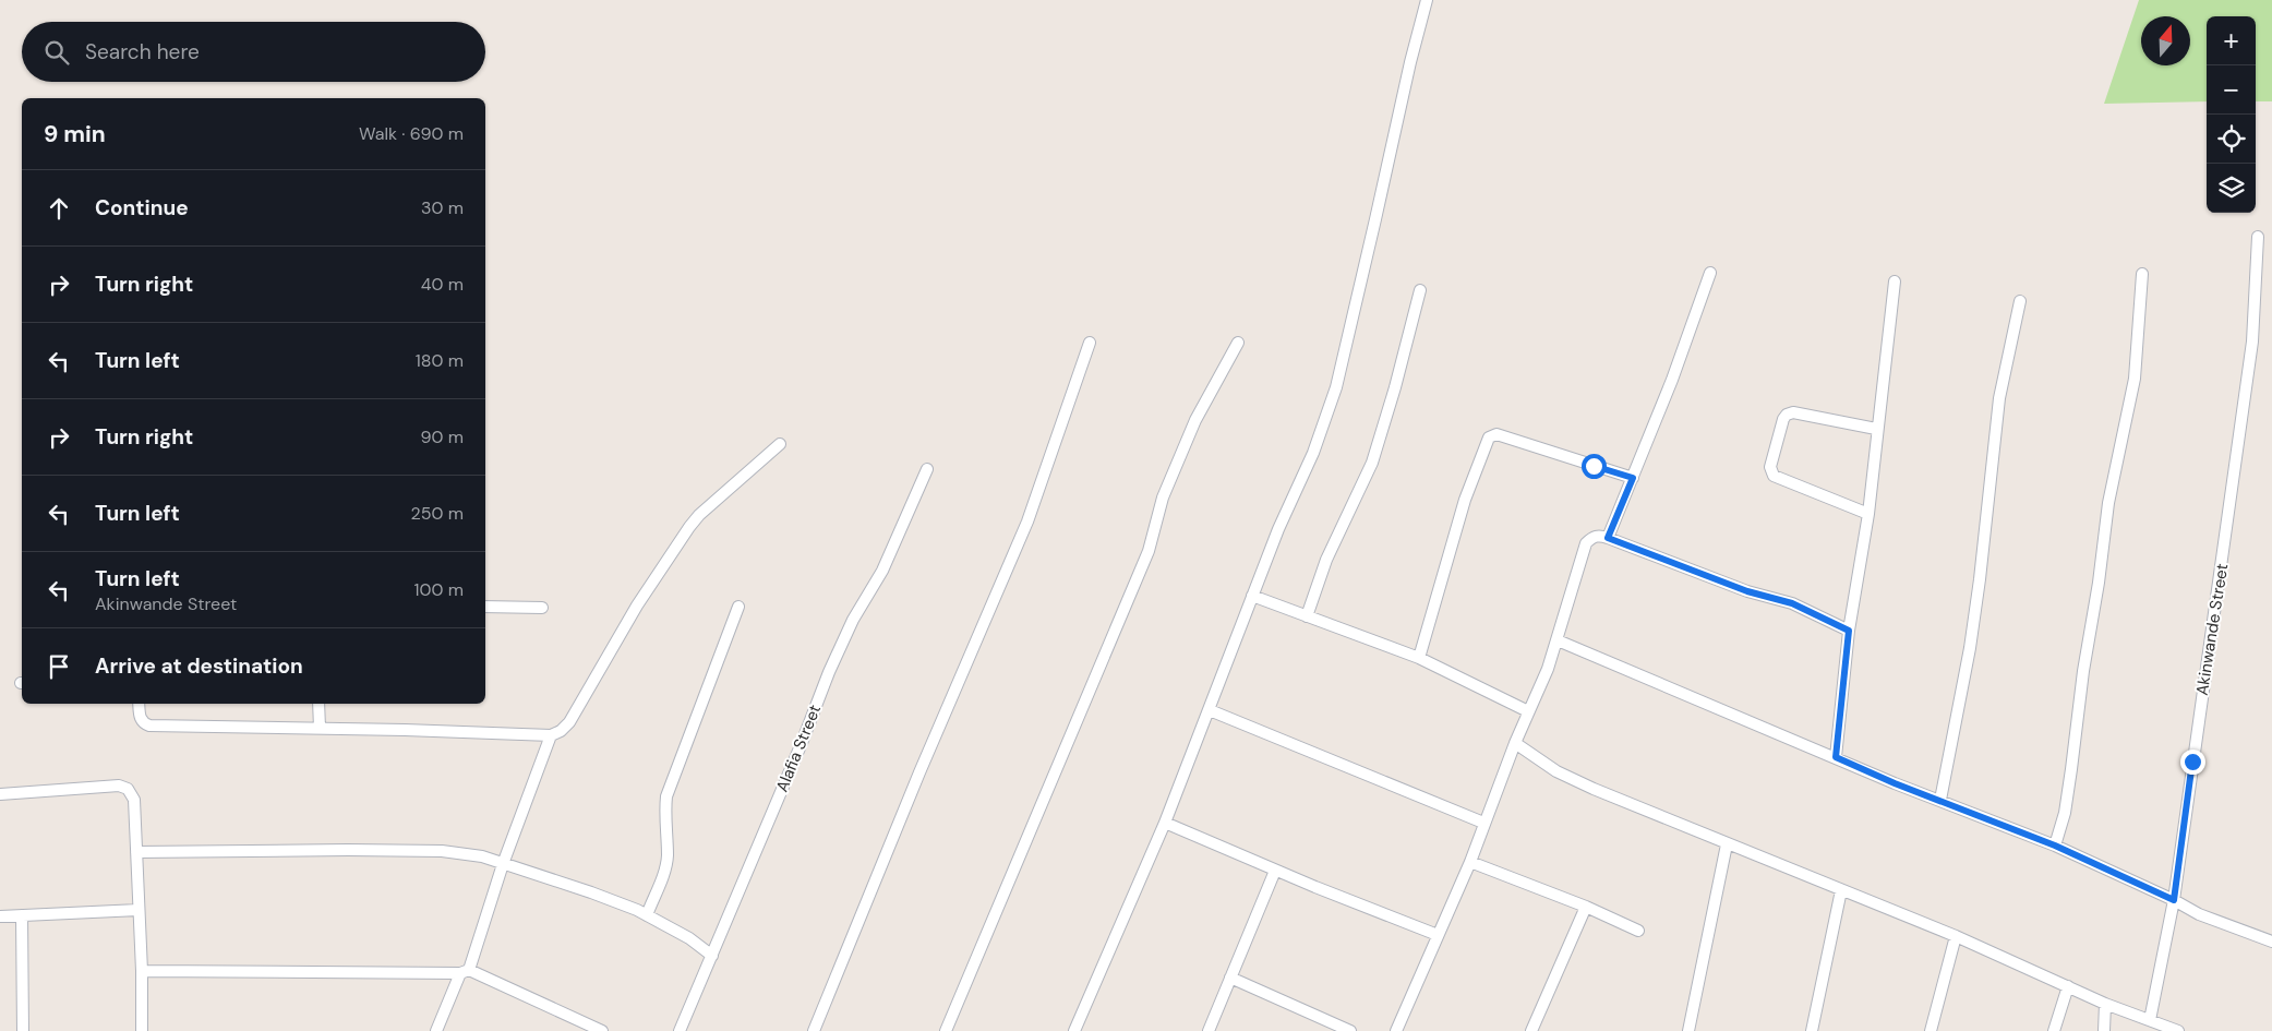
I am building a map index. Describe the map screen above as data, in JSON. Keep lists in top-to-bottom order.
{
  "streets": {
    "street": ["Akinwande Street", "Alafia Street"]
  },
  "north": "top",
  "page": {
    "map_buttons": ["+", "−"],
    "search": "Search here",
    "heading": ["9 min", "Walk · 690 m"],
    "list": [
      ["Continue", "30 m"],
      ["Turn right", "40 m"],
      ["Turn left", "180 m"],
      ["Turn right", "90 m"],
      ["Turn left", "250 m"],
      ["Turn left", "Akinwande Street", "100 m"],
      "Arrive at destination"
    ]
  }
}
